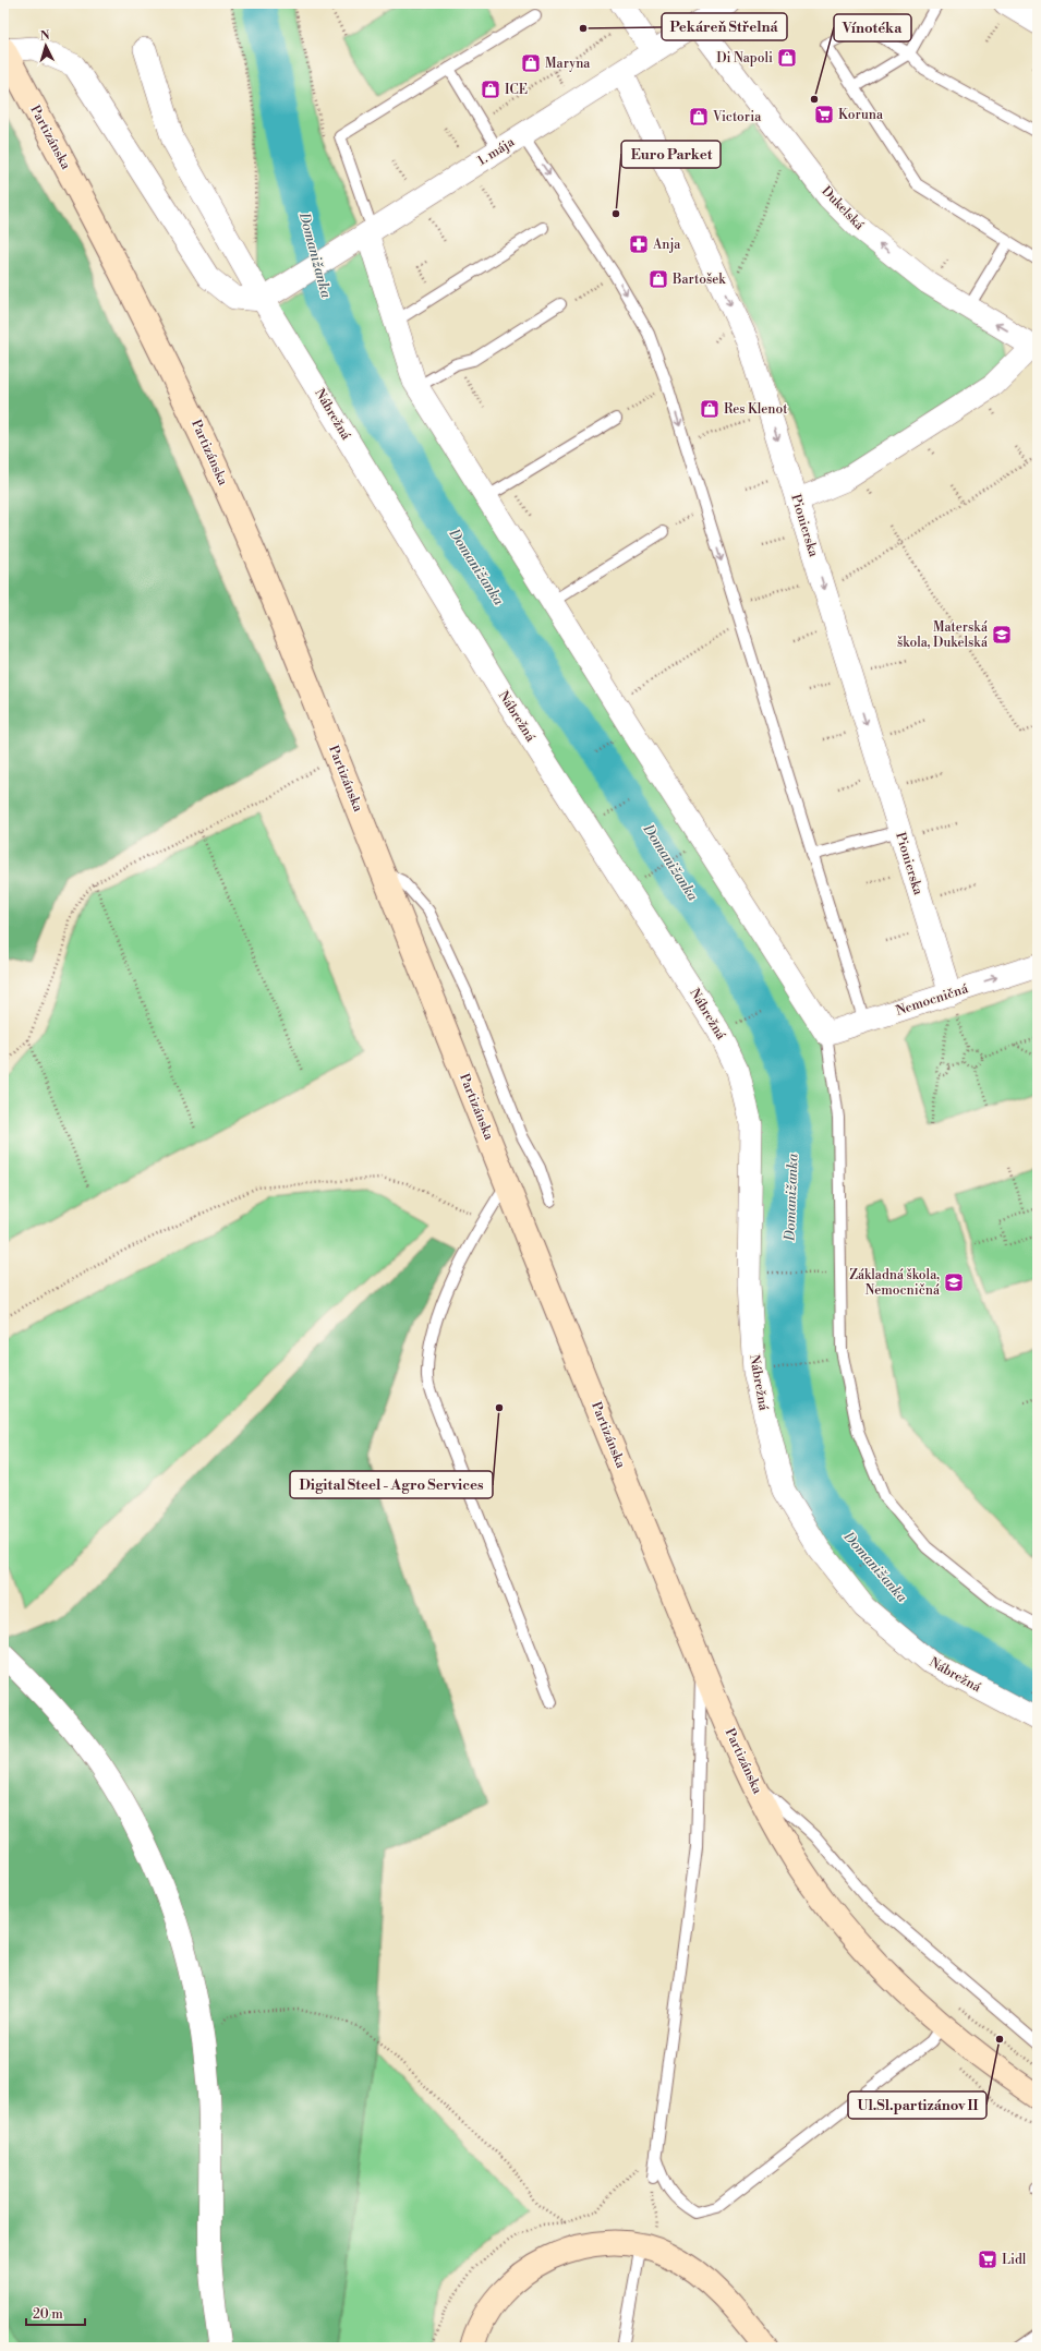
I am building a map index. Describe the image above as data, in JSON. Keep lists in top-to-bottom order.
{
  "streets": {
    "main road": ["Partizánska"],
    "street": [
      "1. mája",
      "Dukelská",
      "Nábrežná",
      "Pionierska",
      "Nemocničná"
    ]
  },
  "crossings": [
    ["1. mája", "Dukelská"],
    ["1. mája", "Nábrežná"],
    ["1. mája", "Pionierska"],
    ["Dukelská", "Pionierska"],
    ["Pionierska", "Nemocničná"]
  ],
  "one_way": ["Dukelská", "Pionierska", "Nemocničná"],
  "water": ["Domanižanka"],
  "places": {
    "other": [
      "Pekáreň Střelná",
      "Vínotéka",
      "Euro Parket",
      "Digital Steel - Agro Services",
      "Ul.Sl.partizánov II"
    ],
    "shop": [
      "Di Napoli",
      "Maryna",
      "ICE",
      "Victoria",
      "Bartošek",
      "Res Klenot"
    ],
    "supermarket": ["Koruna", "Lidl"],
    "pharmacy": ["Anja"],
    "school or university": ["Materská škola, Dukelská", "Základná škola, Nemocničná"]
  },
  "scale_bar": "20 m",
  "north": "top"
}
